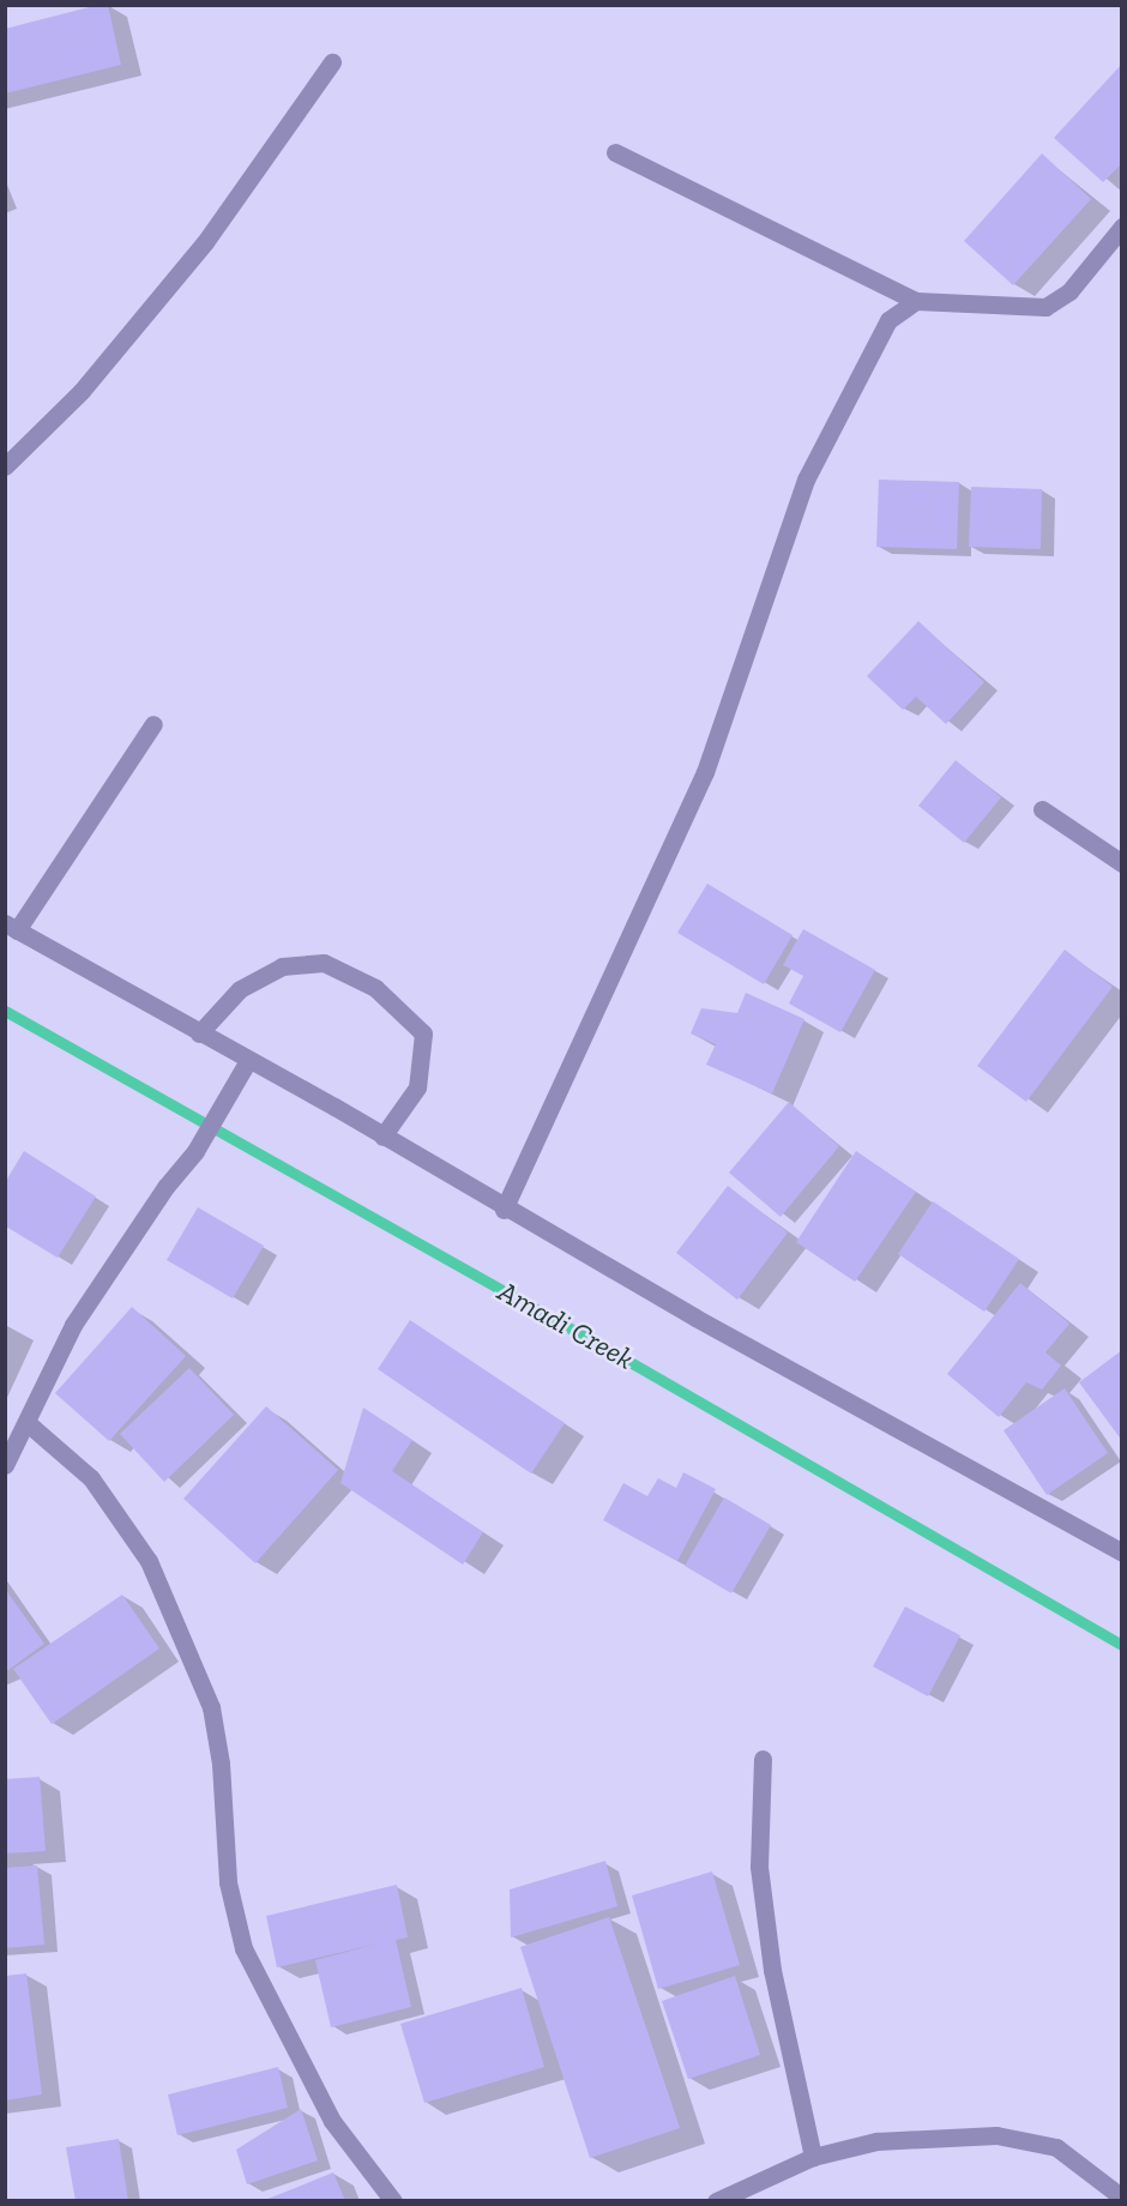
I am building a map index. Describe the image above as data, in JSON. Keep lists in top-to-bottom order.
{
  "water": ["Amadi Creek"]
}
